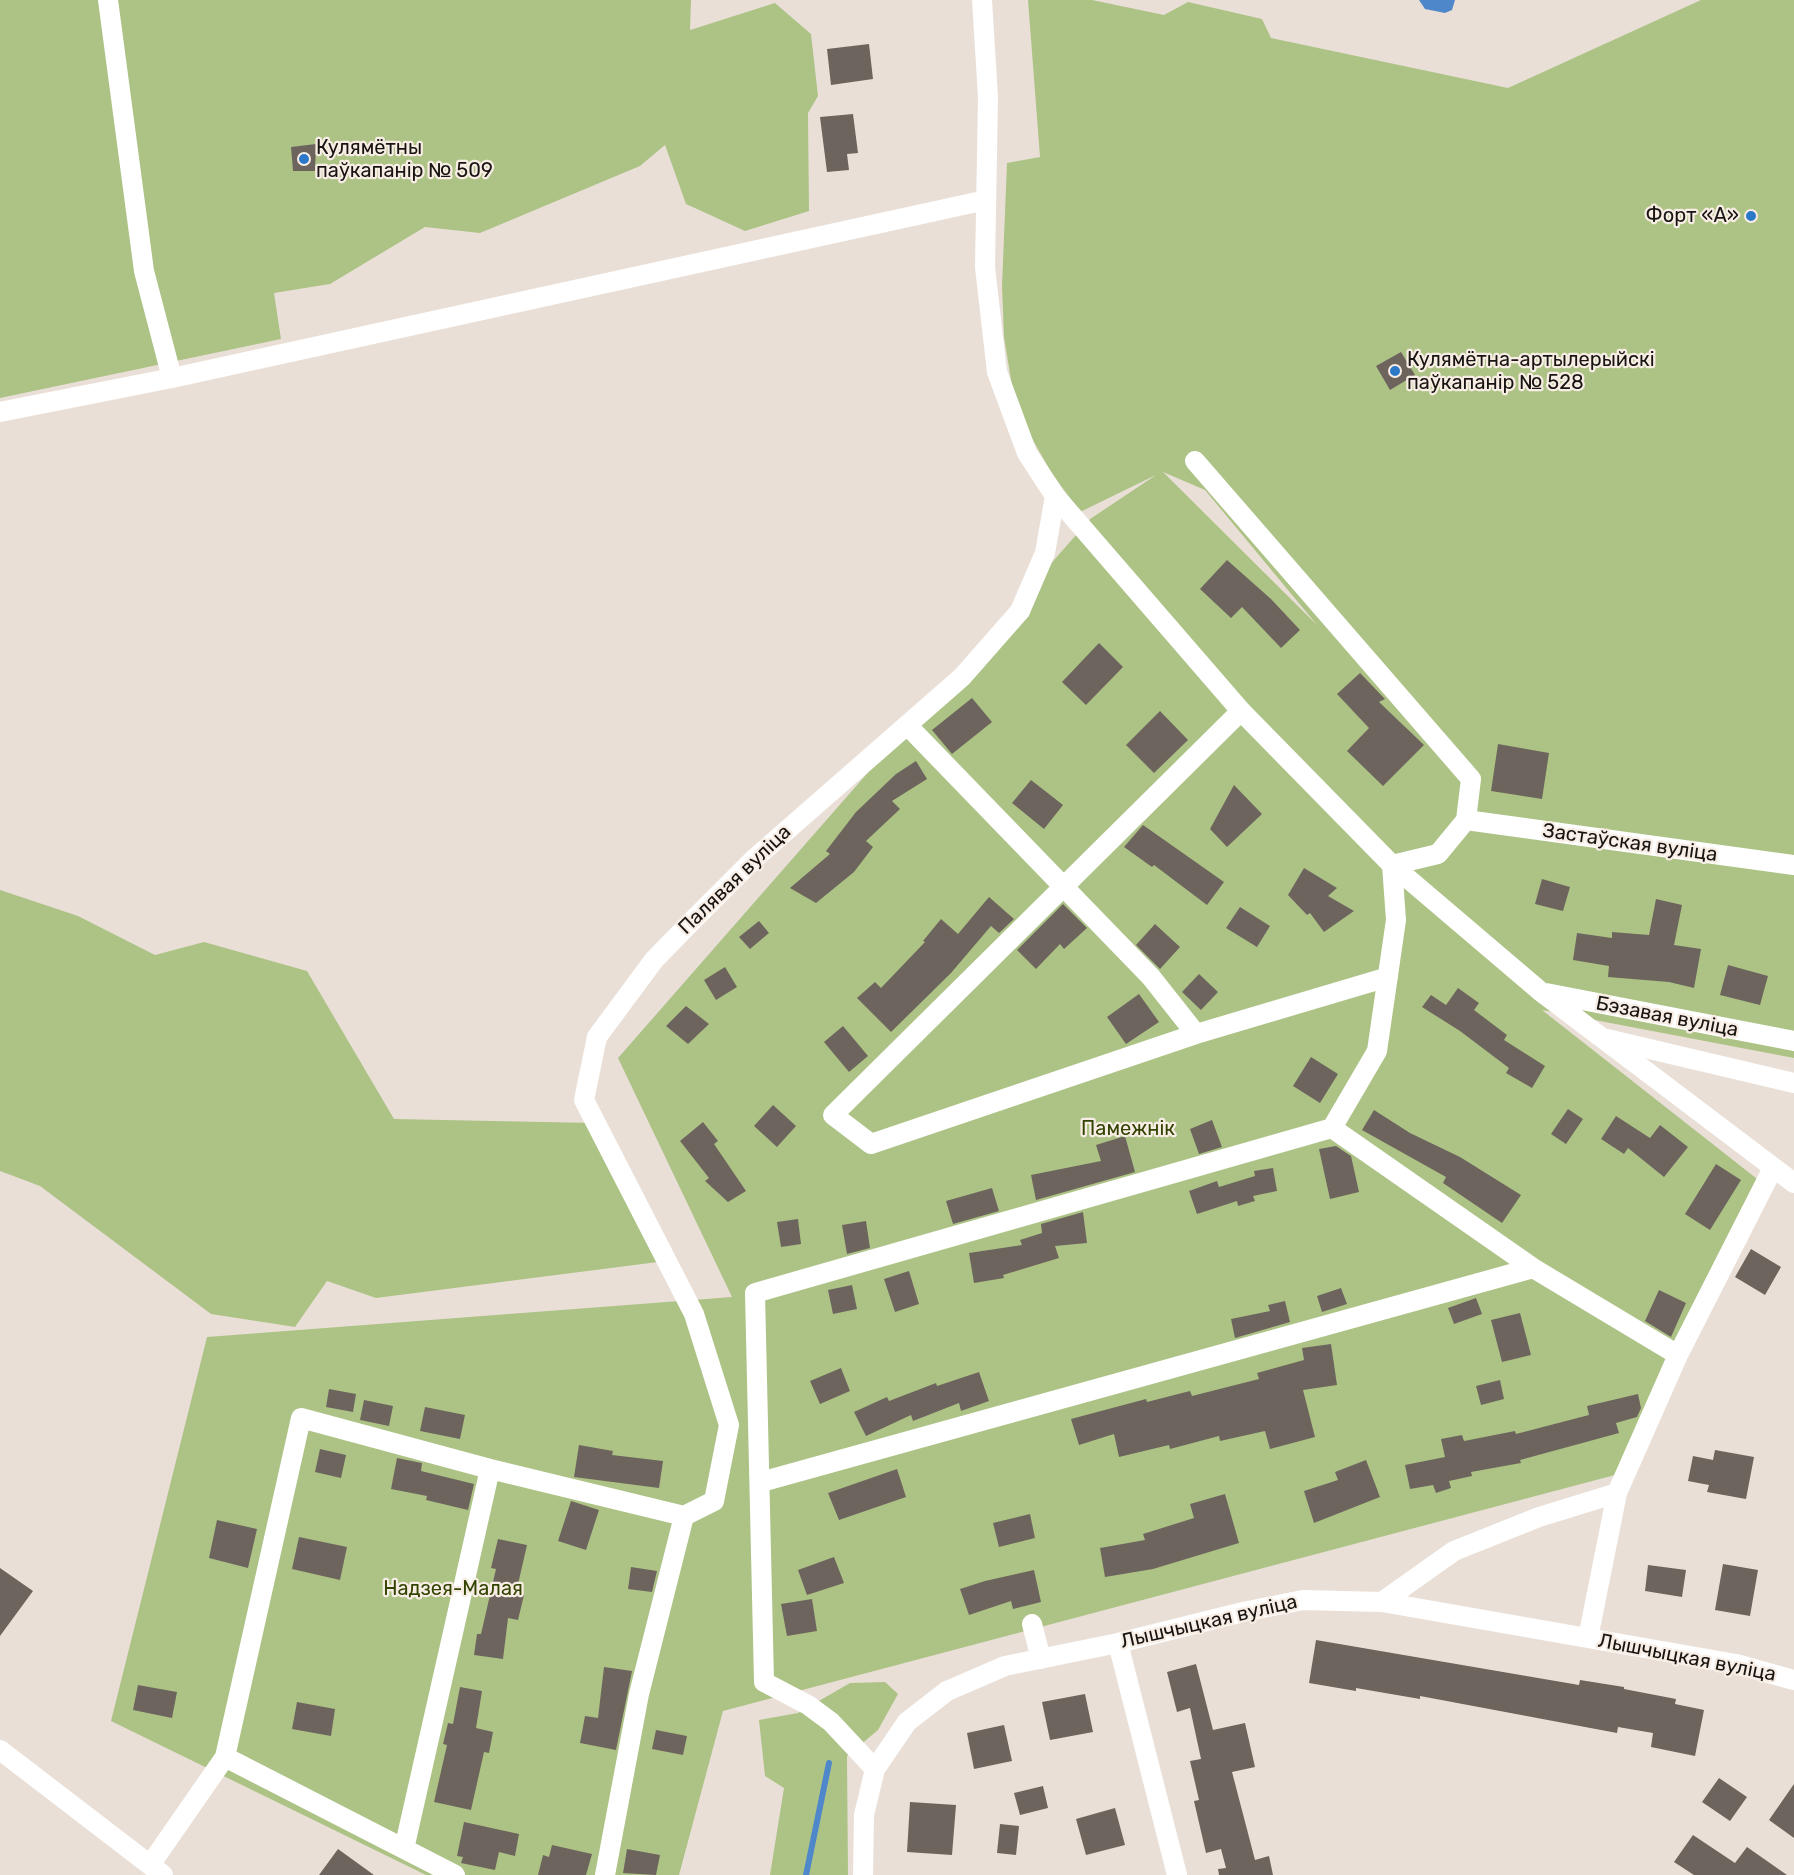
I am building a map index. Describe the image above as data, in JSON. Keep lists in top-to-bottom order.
{
  "streets": {
    "street": [
      "Застаўская вуліца",
      "Палявая вуліца",
      "Бэзавая вуліца",
      "Лышчыцкая вуліца"
    ]
  },
  "parks": ["Памежнік", "Надзея-Малая"],
  "places": ["Кулямётны паўкапанір № 509", "Форт «А»", "Кулямётна-артылерыйскі паўкапанір № 528"]
}
